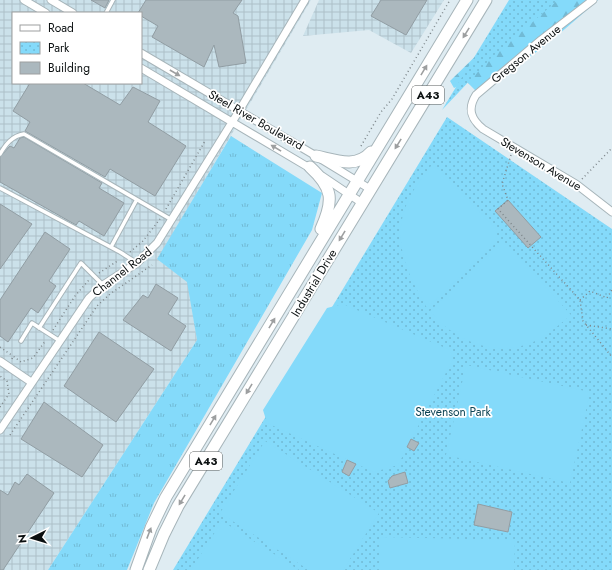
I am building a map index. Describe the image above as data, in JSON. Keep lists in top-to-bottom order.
{
  "streets": {
    "highway": ["A43", "Industrial Drive"],
    "street": [
      "Gregson Avenue",
      "Steel River Boulevard",
      "Stevenson Avenue",
      "Channel Road"
    ]
  },
  "crossings": [
    ["Gregson Avenue", "Stevenson Avenue"],
    ["Steel River Boulevard", "Channel Road"],
    ["Steel River Boulevard", "Industrial Drive"]
  ],
  "parks": ["Stevenson Park"],
  "legend": ["Road", "Park", "Building"],
  "north": "left"
}
